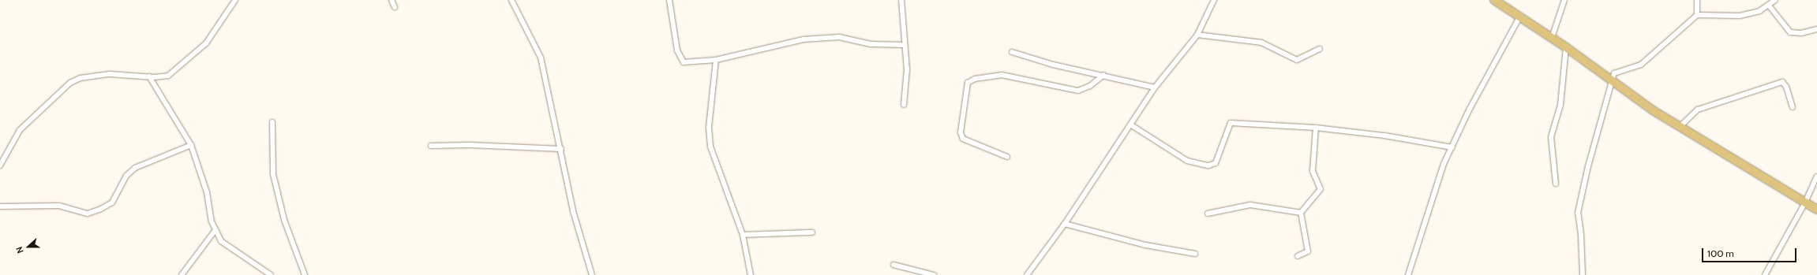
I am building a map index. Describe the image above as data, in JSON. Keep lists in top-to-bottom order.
{
  "scale_bar": "100 m",
  "north": "left"
}
